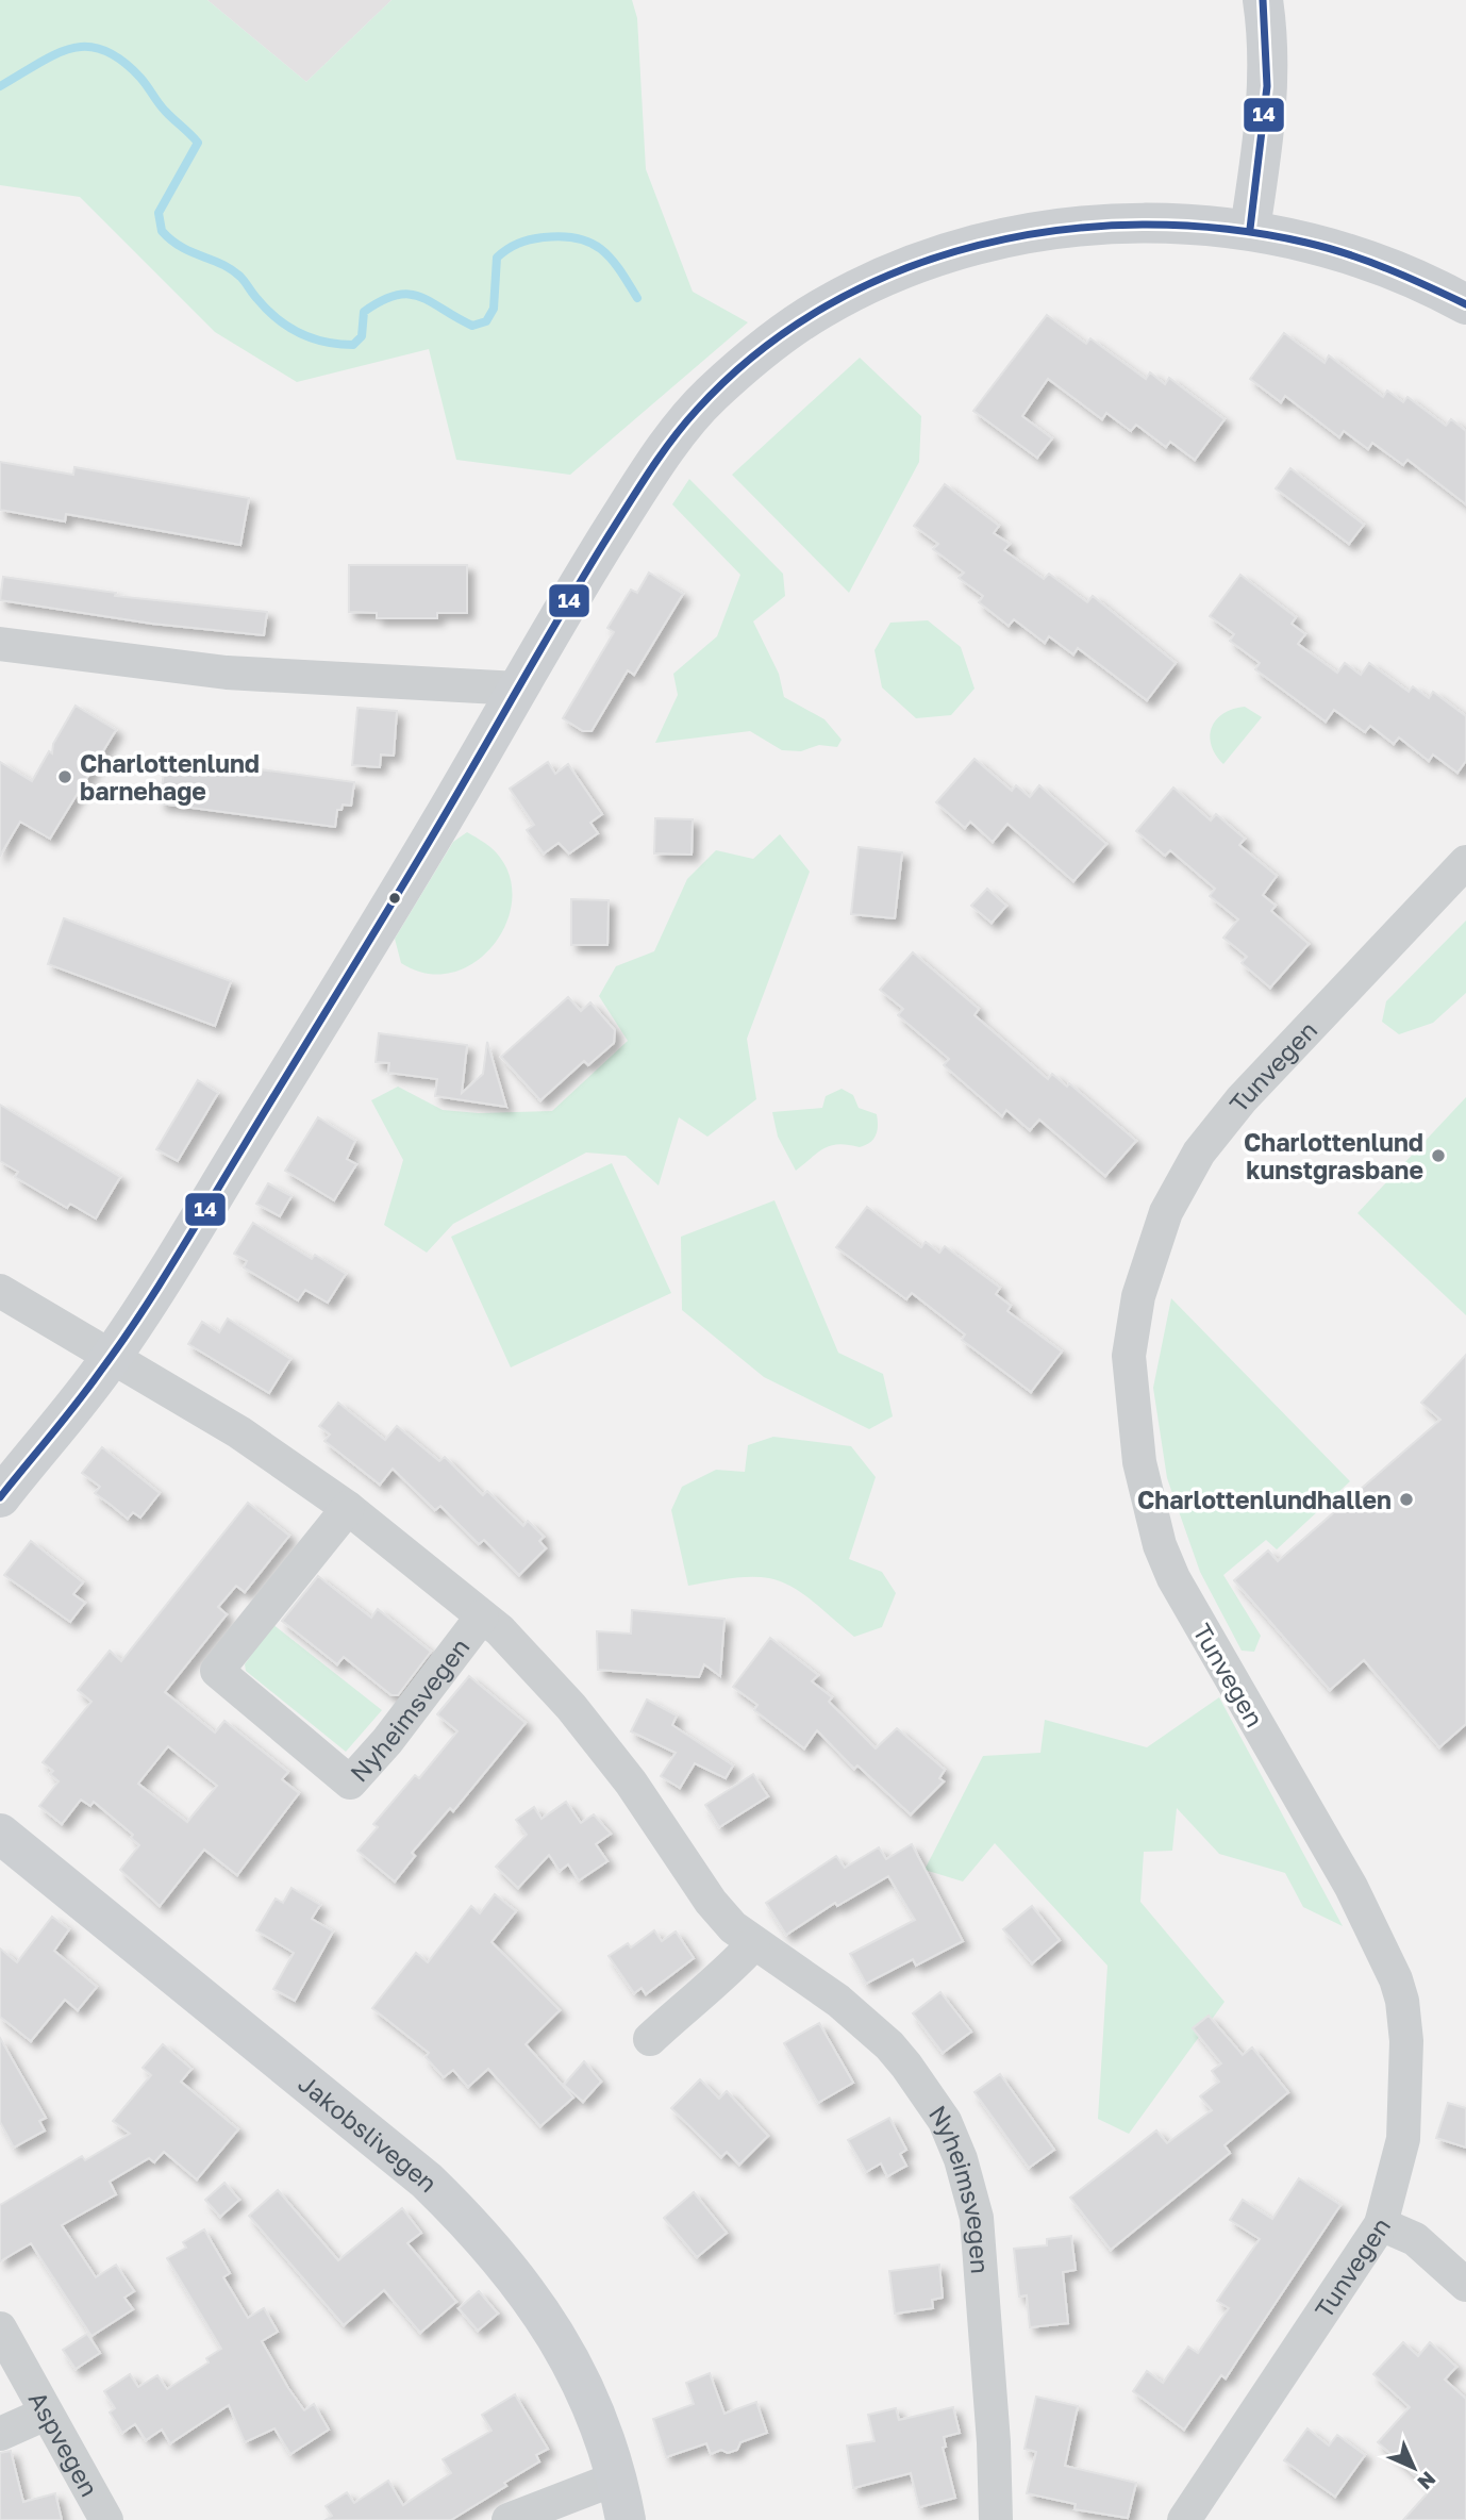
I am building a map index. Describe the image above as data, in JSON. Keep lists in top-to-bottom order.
{
  "streets": {
    "street": [
      "Tunvegen",
      "Nyheimsvegen",
      "Jakobslivegen",
      "Aspvegen"
    ]
  },
  "places": ["Charlottenlund barnehage", "Charlottenlund kunstgrasbane", "Charlottenlundhallen"],
  "lines": ["transit line 14"],
  "north": "bottom right"
}
